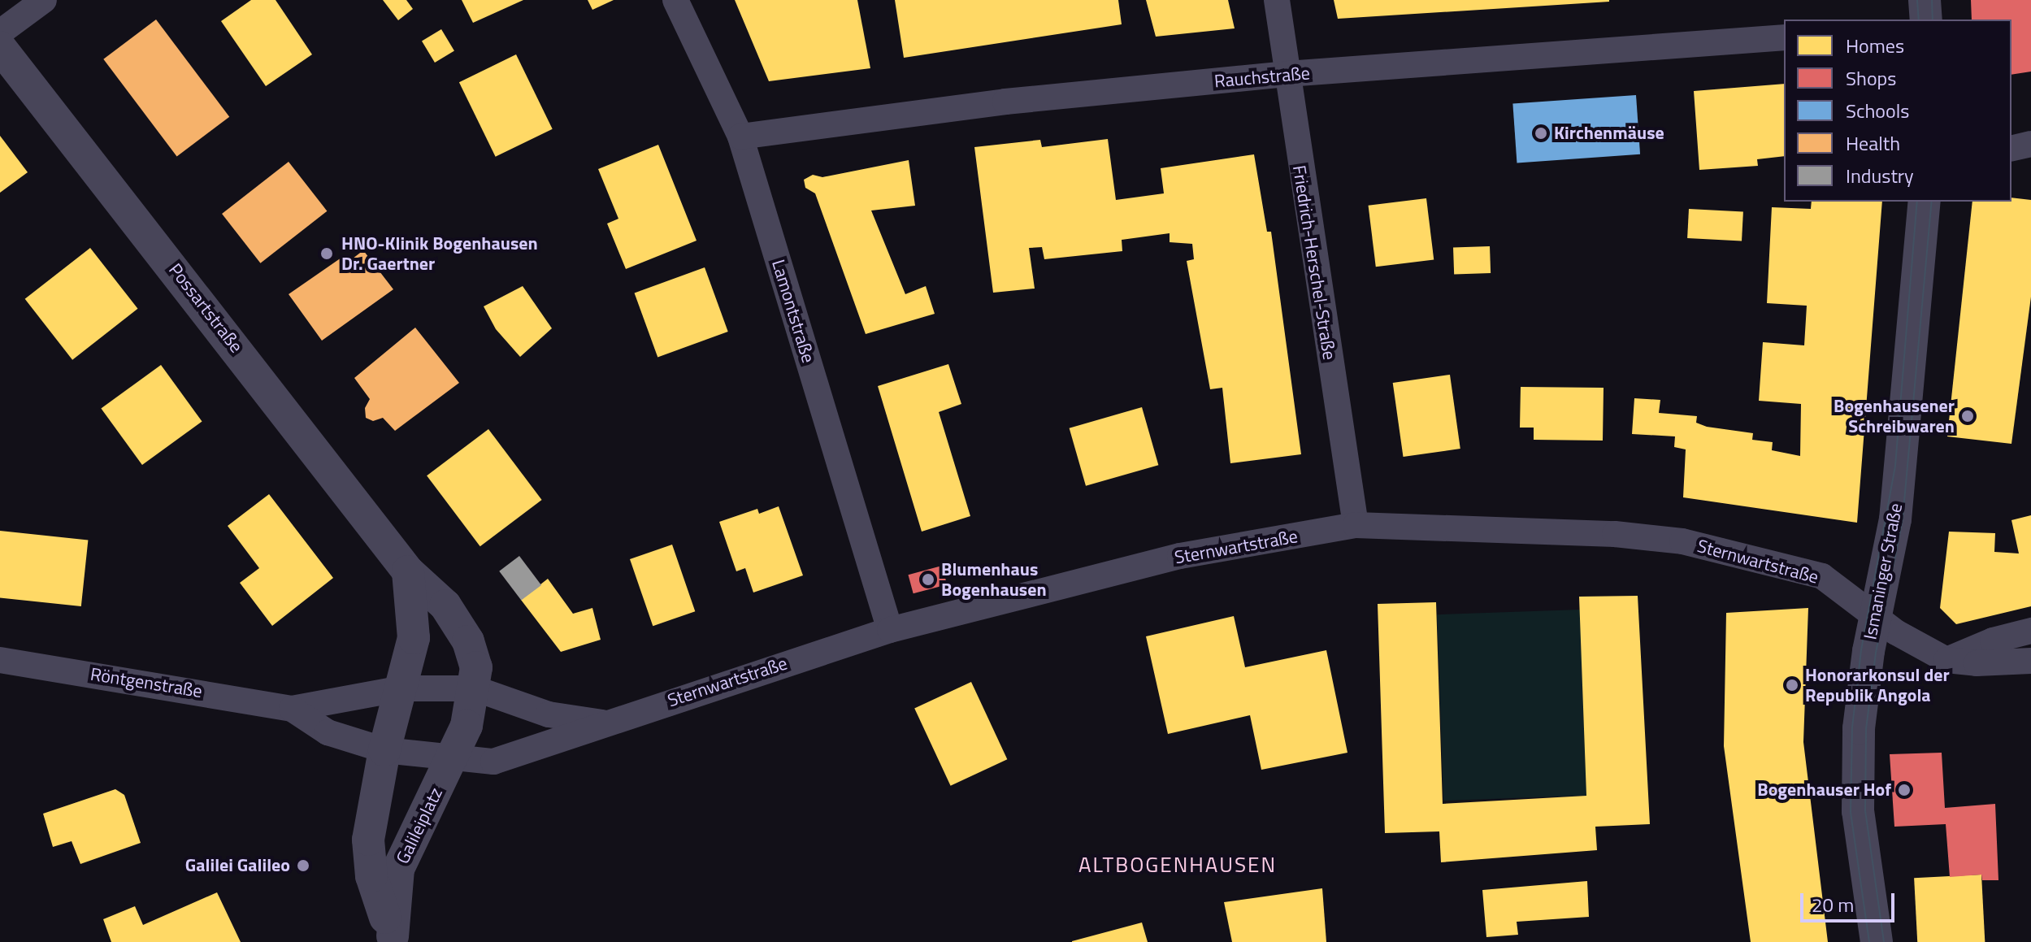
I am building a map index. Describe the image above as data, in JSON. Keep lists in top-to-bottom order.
{
  "streets": {
    "street": [
      "Rauchstraße",
      "Friedrich-Herschel-Straße",
      "Possartstraße",
      "Lamontstraße",
      "Sternwartstraße",
      "Ismaninger Straße",
      "Röntgenstraße",
      "Galileiplatz"
    ]
  },
  "crossings": [
    ["Rauchstraße", "Friedrich-Herschel-Straße"],
    ["Rauchstraße", "Lamontstraße"],
    ["Friedrich-Herschel-Straße", "Sternwartstraße"],
    ["Possartstraße", "Galileiplatz"],
    ["Lamontstraße", "Sternwartstraße"],
    ["Sternwartstraße", "Ismaninger Straße"],
    ["Sternwartstraße", "Galileiplatz"],
    ["Röntgenstraße", "Galileiplatz"]
  ],
  "districts": ["ALTBOGENHAUSEN"],
  "places": [
    "Kirchenmäuse",
    "HNO-Klinik Bogenhausen Dr. Gaertner",
    "Bogenhausener Schreibwaren",
    "Blumenhaus Bogenhausen",
    "Honorarkonsul der Republik Angola",
    "Bogenhauser Hof",
    "Galilei Galileo"
  ],
  "legend": [
    "Homes",
    "Shops",
    "Schools",
    "Health",
    "Industry"
  ],
  "scale_bar": "20 m"
}
